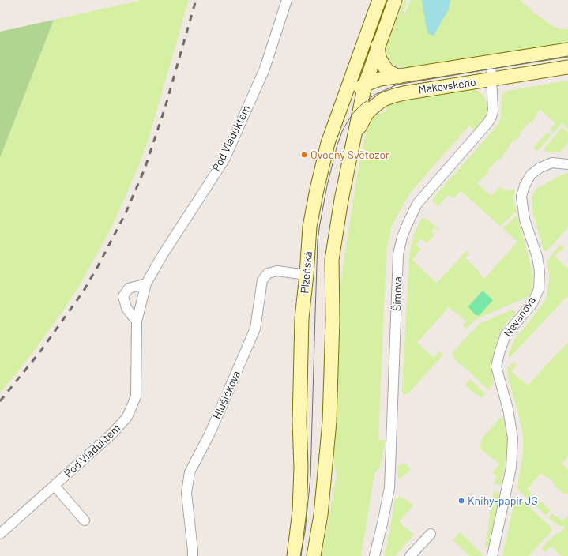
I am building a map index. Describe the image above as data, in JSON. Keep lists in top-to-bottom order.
{
  "streets": {
    "main road": ["Makovského", "Plzeňská"],
    "street": [
      "Pod Viaduktem",
      "Šímova",
      "Nevanova",
      "Hlušičkova"
    ]
  },
  "crossings": [
    ["Makovského", "Plzeňská"],
    ["Makovského", "Šímova"],
    ["Plzeňská", "Hlušičkova"]
  ],
  "places": ["Ovocný Světozor", "Knihy-papír JG"]
}
